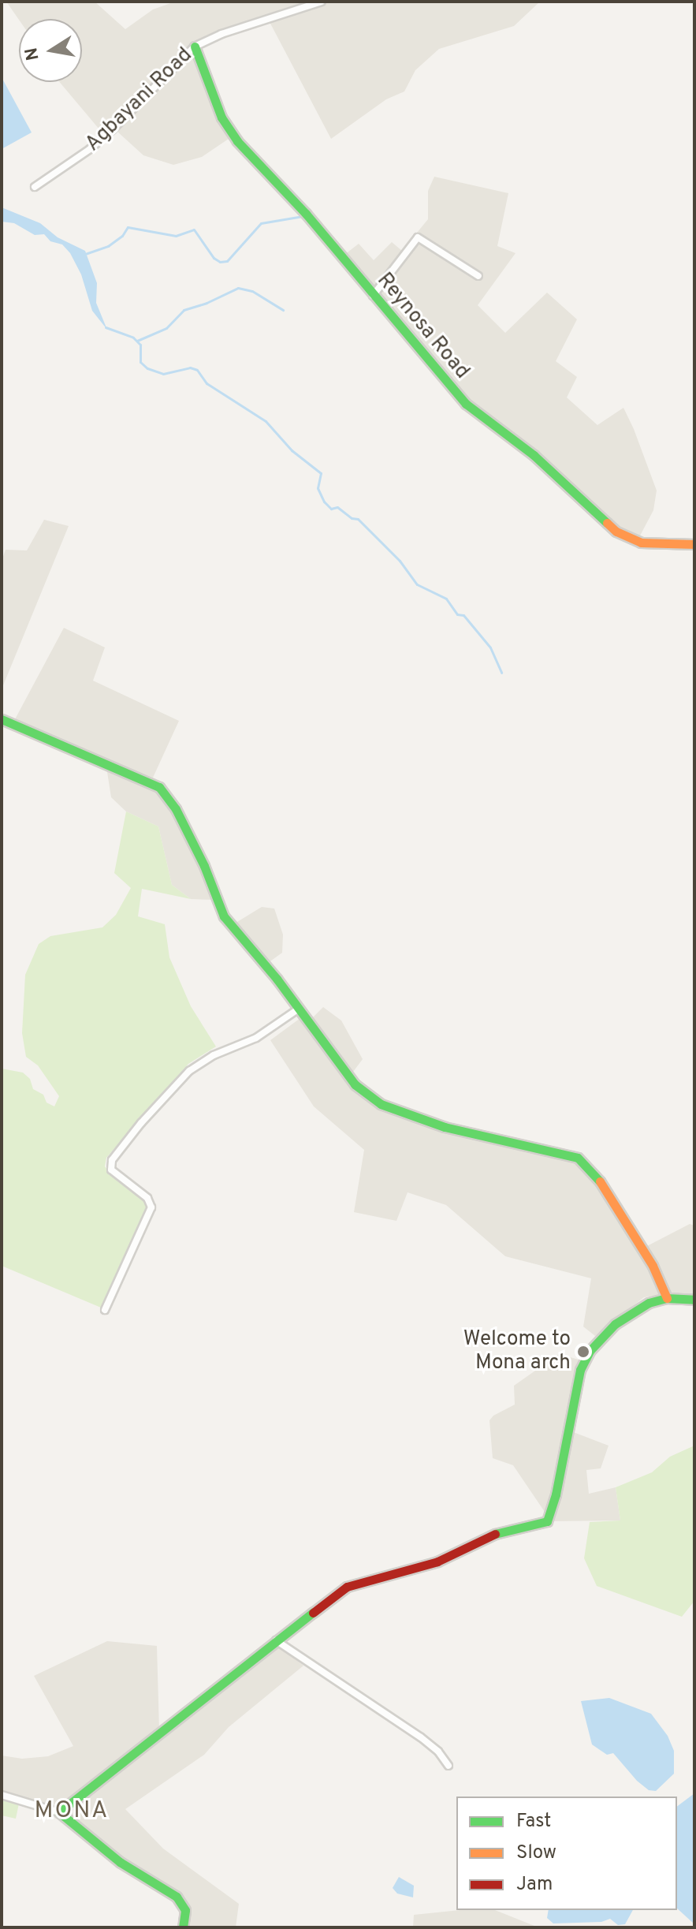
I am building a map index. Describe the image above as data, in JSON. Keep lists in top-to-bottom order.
{
  "streets": {
    "street": ["Agbayani Road", "Reynosa Road"]
  },
  "crossings": [
    ["Agbayani Road", "Reynosa Road"]
  ],
  "districts": ["MONA"],
  "places": ["Welcome to Mona arch"],
  "legend": ["Fast", "Slow", "Jam"],
  "north": "left"
}
